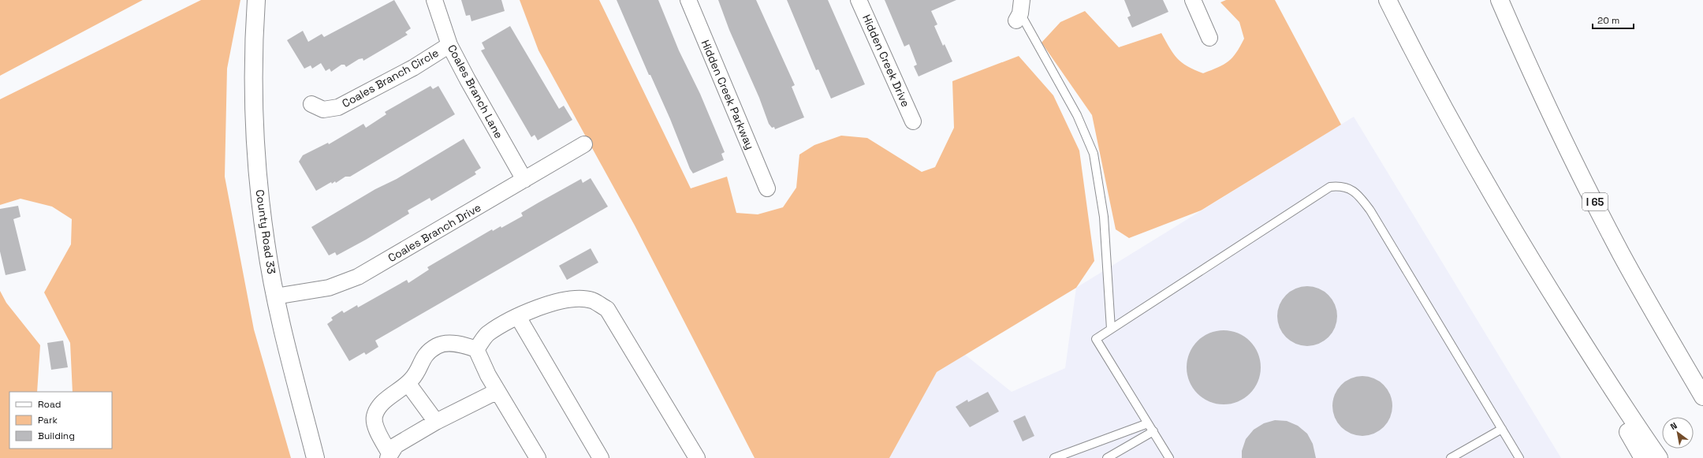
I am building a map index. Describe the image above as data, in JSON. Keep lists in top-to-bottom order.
{
  "streets": {
    "main road": ["I 65", "County Road 33"],
    "street": [
      "Hidden Creek Drive",
      "Coales Branch Circle",
      "Coales Branch Lane",
      "Hidden Creek Parkway",
      "Coales Branch Drive"
    ]
  },
  "crossings": [
    ["Coales Branch Circle", "Coales Branch Lane"],
    ["Coales Branch Lane", "Coales Branch Drive"],
    ["County Road 33", "Coales Branch Drive"]
  ],
  "legend": ["Road", "Park", "Building"],
  "scale_bar": "20 m",
  "north": "top left"
}
